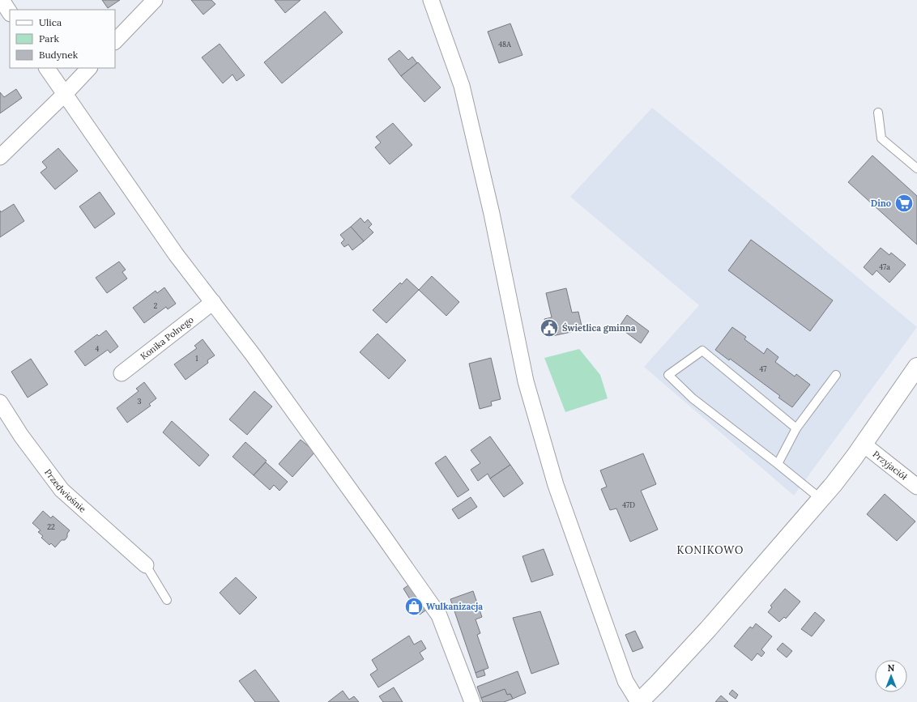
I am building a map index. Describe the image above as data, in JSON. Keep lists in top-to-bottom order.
{
  "streets": {
    "street": ["Konika Polnego", "Przyjaciół", "Przedwiośnie"]
  },
  "districts": ["KONIKOWO"],
  "places": {
    "supermarket": ["Dino"],
    "public building": ["Świetlica gminna"],
    "shop": ["Wulkanizacja"]
  },
  "house_numbers": [
    "48A",
    "47a",
    "2",
    "4",
    "1",
    "47",
    "3",
    "47D",
    "22"
  ],
  "legend": ["Ulica", "Park", "Budynek"],
  "north": "top"
}
